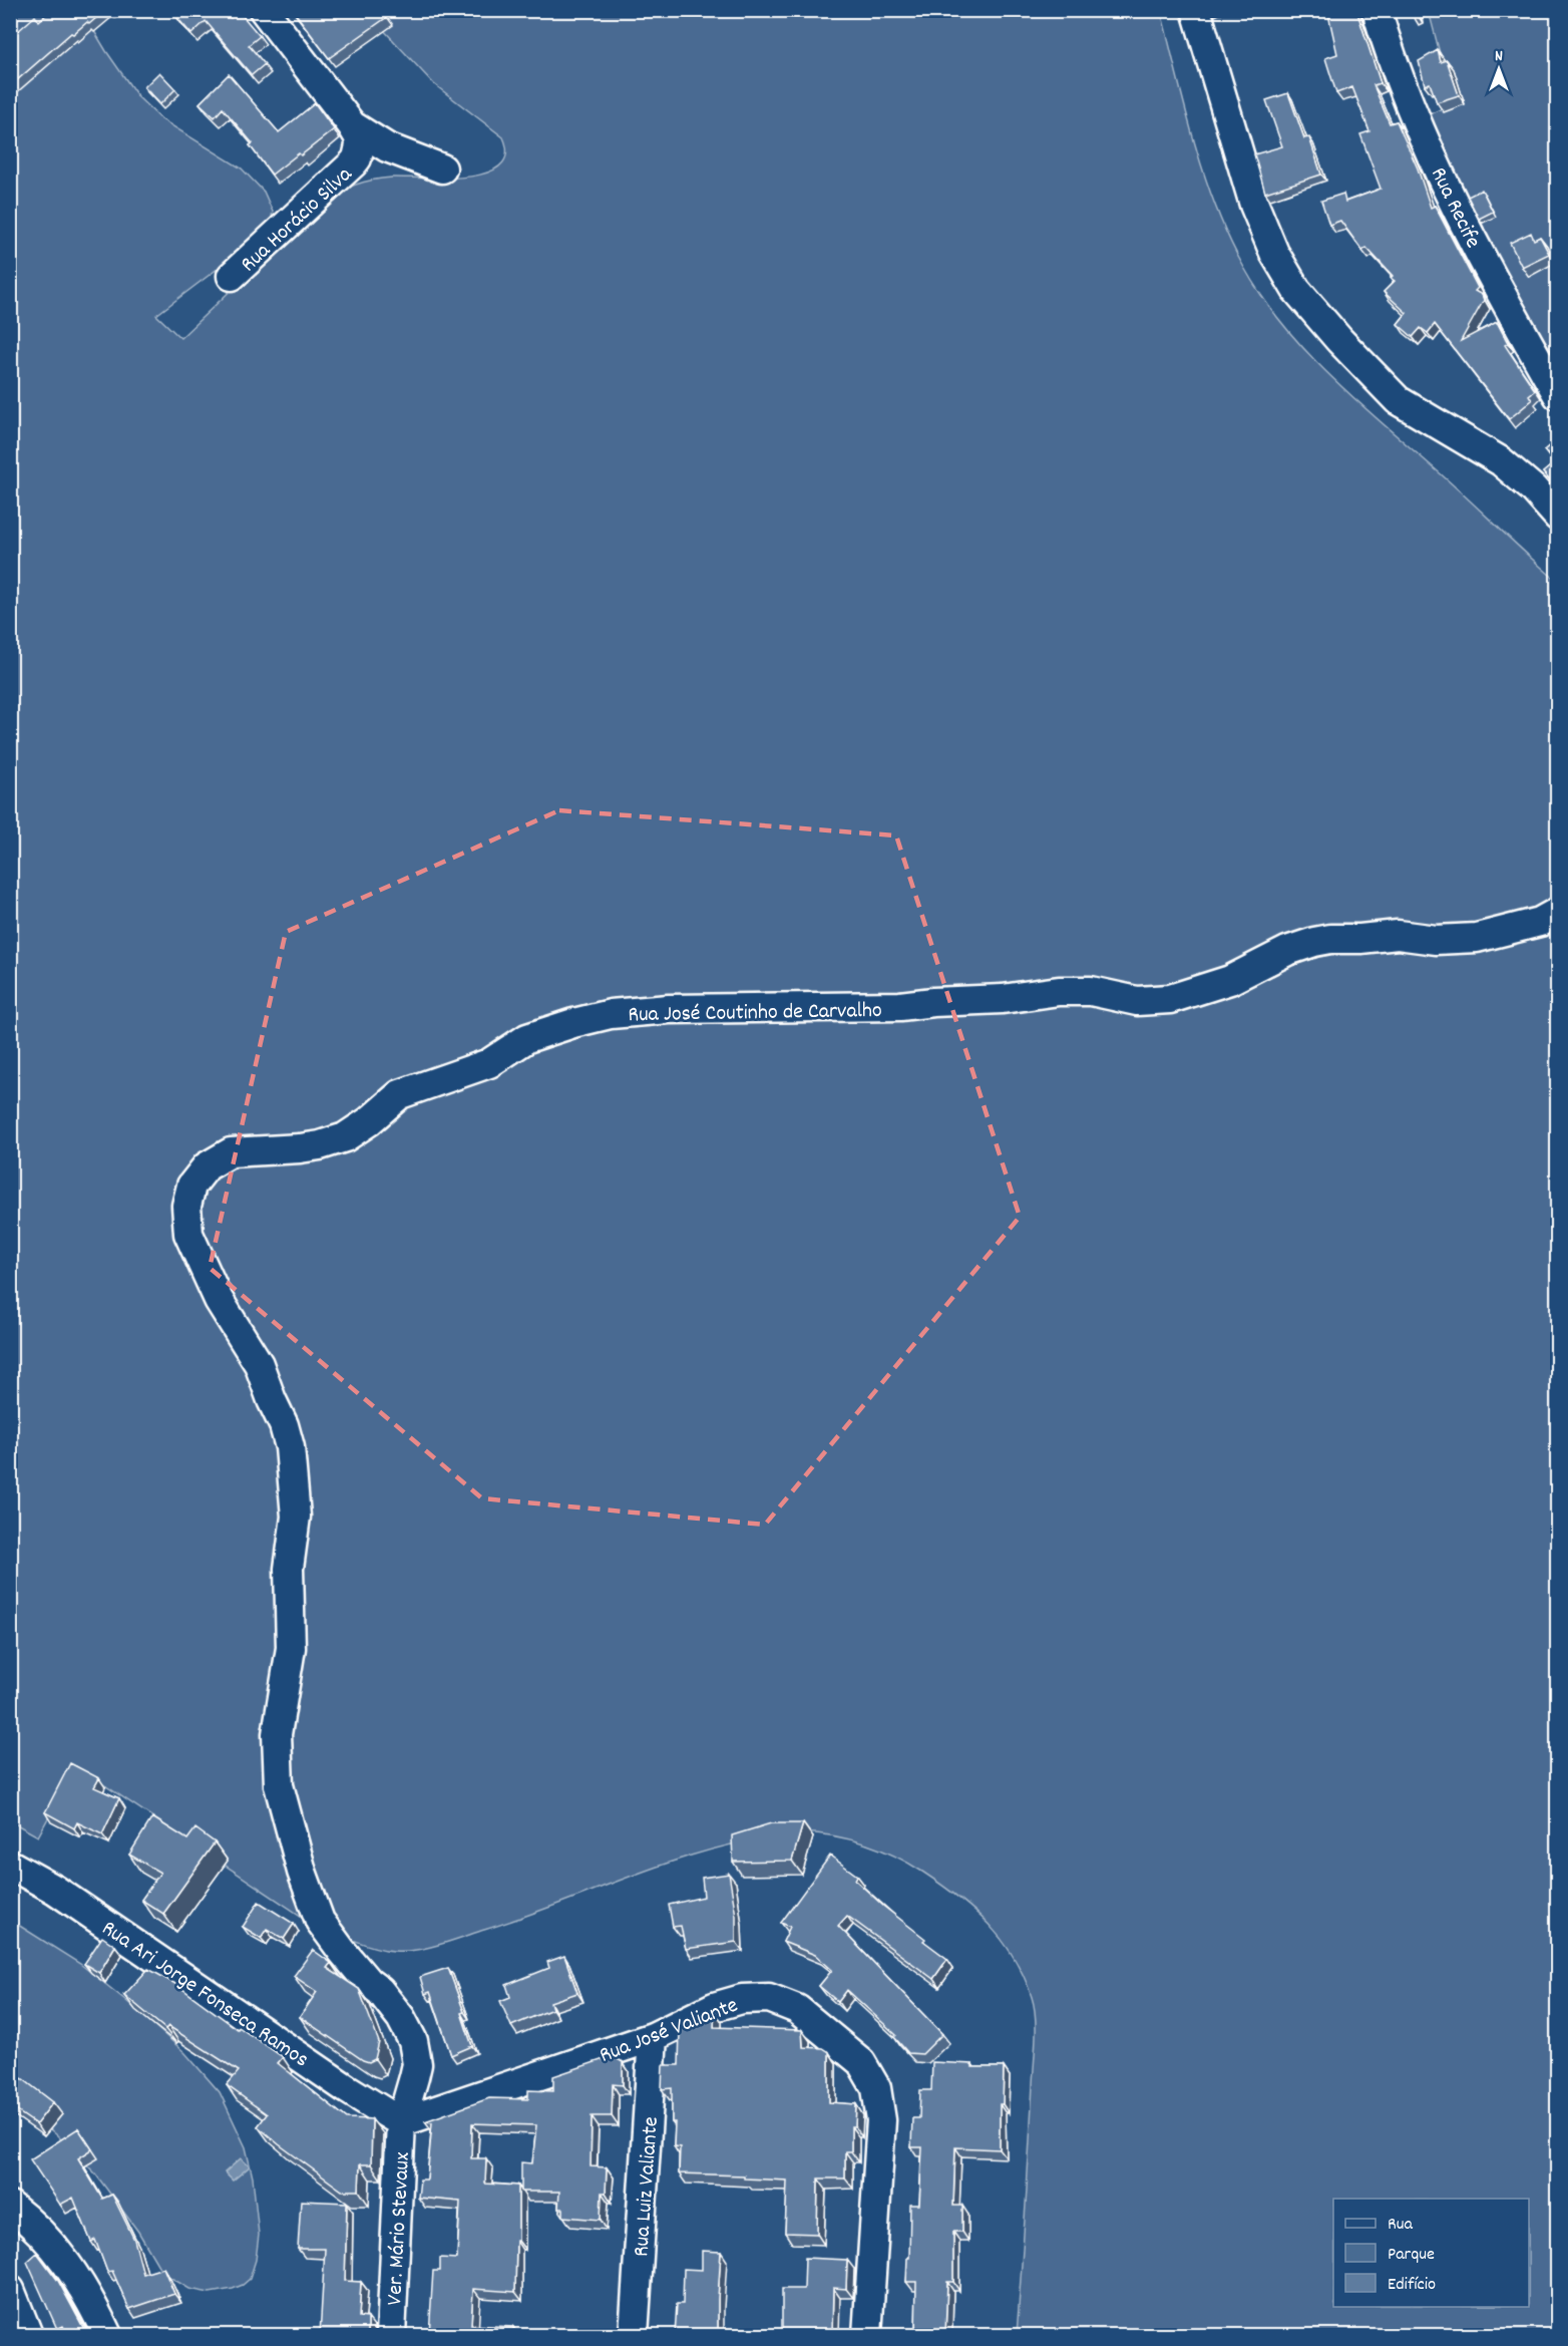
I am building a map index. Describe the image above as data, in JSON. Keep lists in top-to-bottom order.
{
  "streets": {
    "street": [
      "Rua Recife",
      "Rua Horácio Silva",
      "Rua José Coutinho de Carvalho",
      "Rua Ari Jorge Fonseca Ramos",
      "Rua José Valiante",
      "Rua Luiz Valiante",
      "Ver. Mário Stevaux"
    ]
  },
  "crossings": [
    ["Rua José Coutinho de Carvalho", "Rua Ari Jorge Fonseca Ramos"],
    ["Rua José Coutinho de Carvalho", "Rua José Valiante"],
    ["Rua José Coutinho de Carvalho", "Ver. Mário Stevaux"],
    ["Rua Ari Jorge Fonseca Ramos", "Rua José Valiante"],
    ["Rua Ari Jorge Fonseca Ramos", "Ver. Mário Stevaux"],
    ["Rua José Valiante", "Rua Luiz Valiante"],
    ["Rua José Valiante", "Ver. Mário Stevaux"]
  ],
  "legend": ["Rua", "Parque", "Edifício"],
  "north": "top"
}
